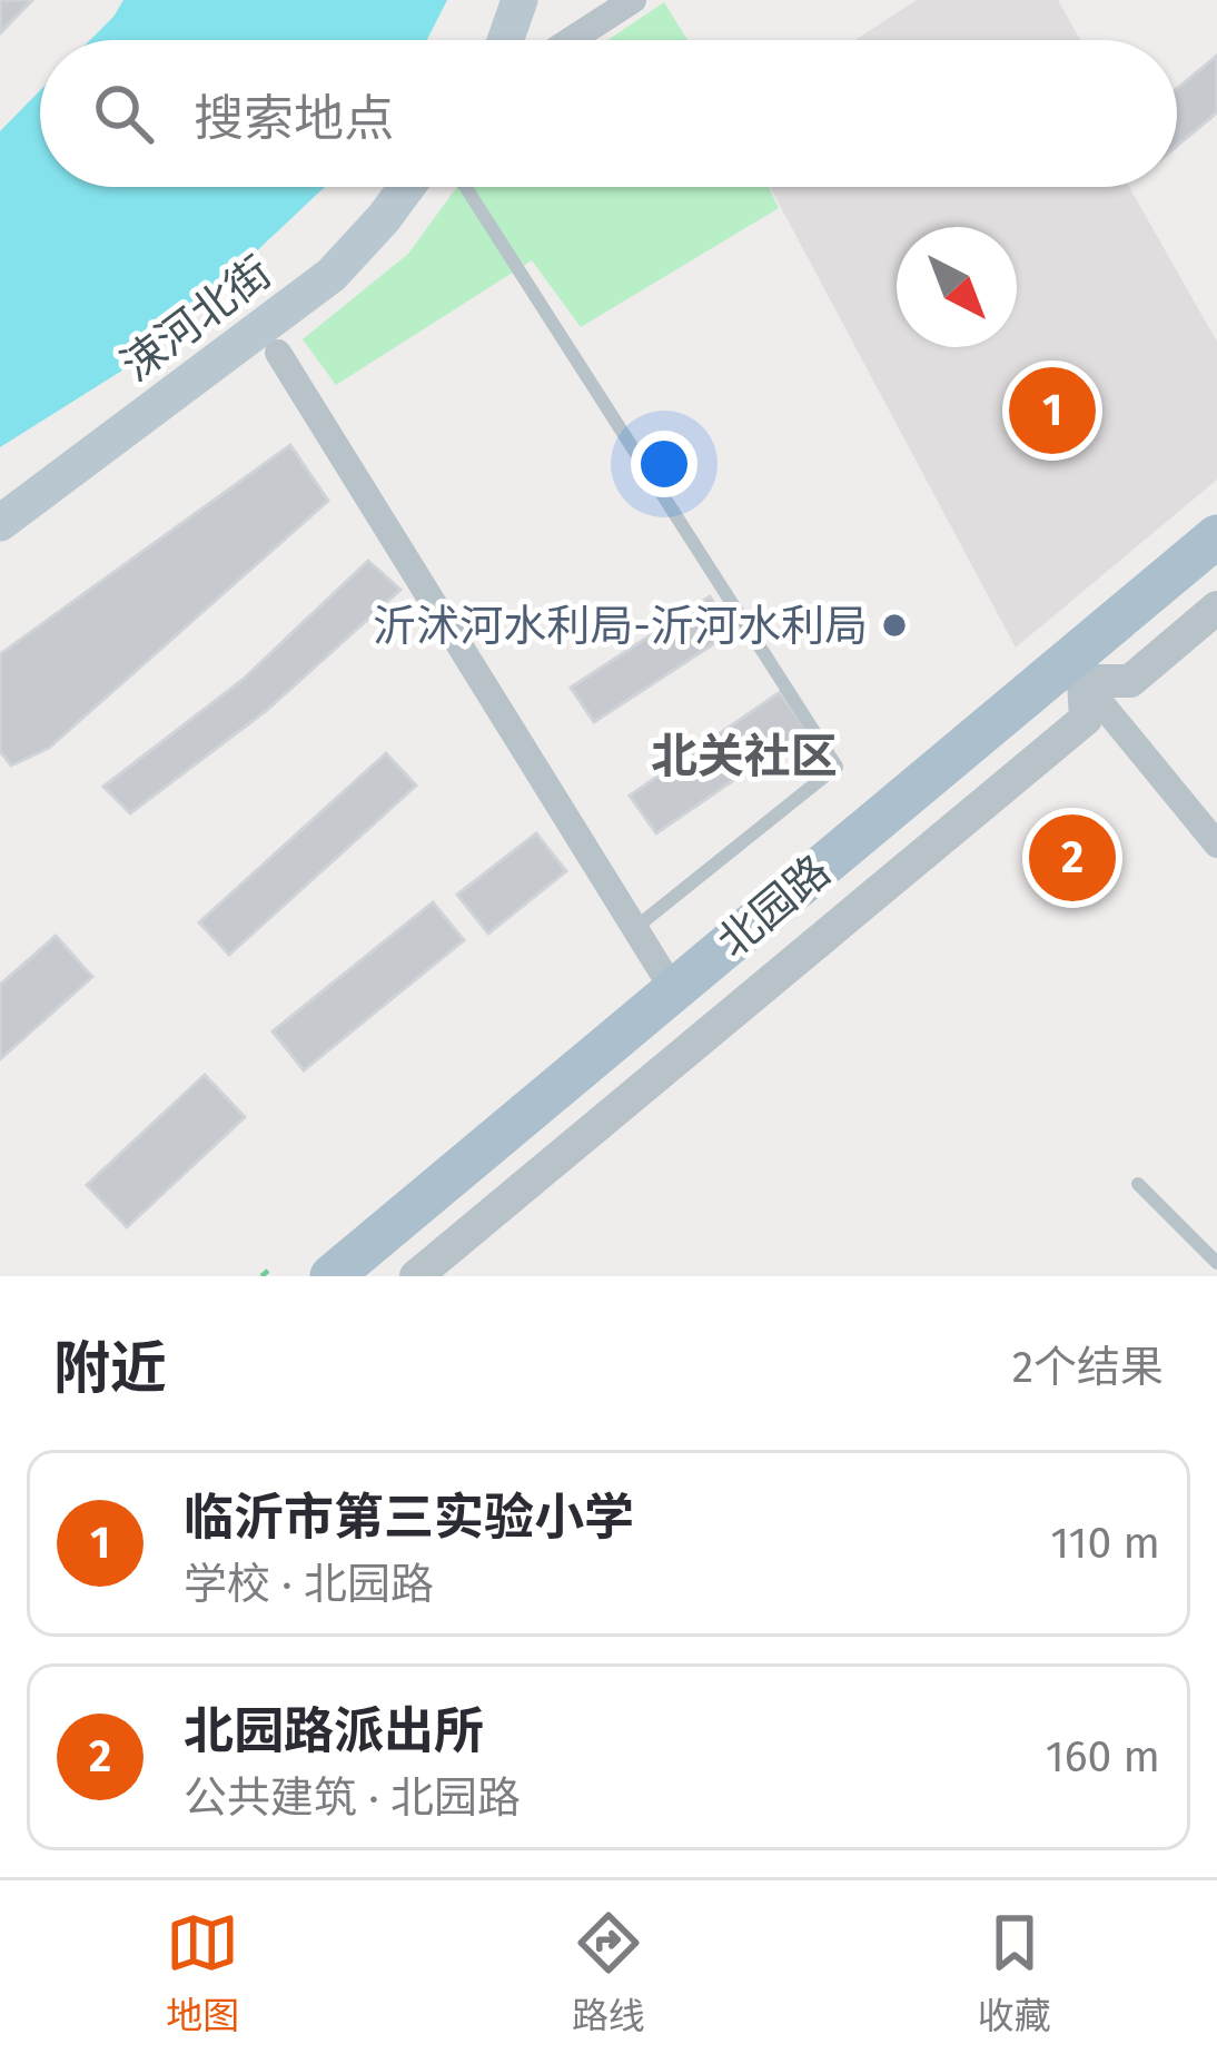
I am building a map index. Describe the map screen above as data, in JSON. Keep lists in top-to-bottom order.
{
  "streets": {
    "main road": ["涑河北街", "北园路"]
  },
  "districts": ["北关社区"],
  "places": ["沂沭河水利局-沂河水利局"],
  "north": "bottom right",
  "page": {
    "search": "搜索地点",
    "pins": ["1", "2"],
    "heading": ["附近", "2个结果"],
    "list": [
      {
        "mark": "1",
        "name": "临沂市第三实验小学",
        "note": "学校 · 北园路",
        "value": "110 m"
      },
      {
        "mark": "2",
        "name": "北园路派出所",
        "note": "公共建筑 · 北园路",
        "value": "160 m"
      }
    ],
    "nav": ["地图", "路线", "收藏"]
  }
}
